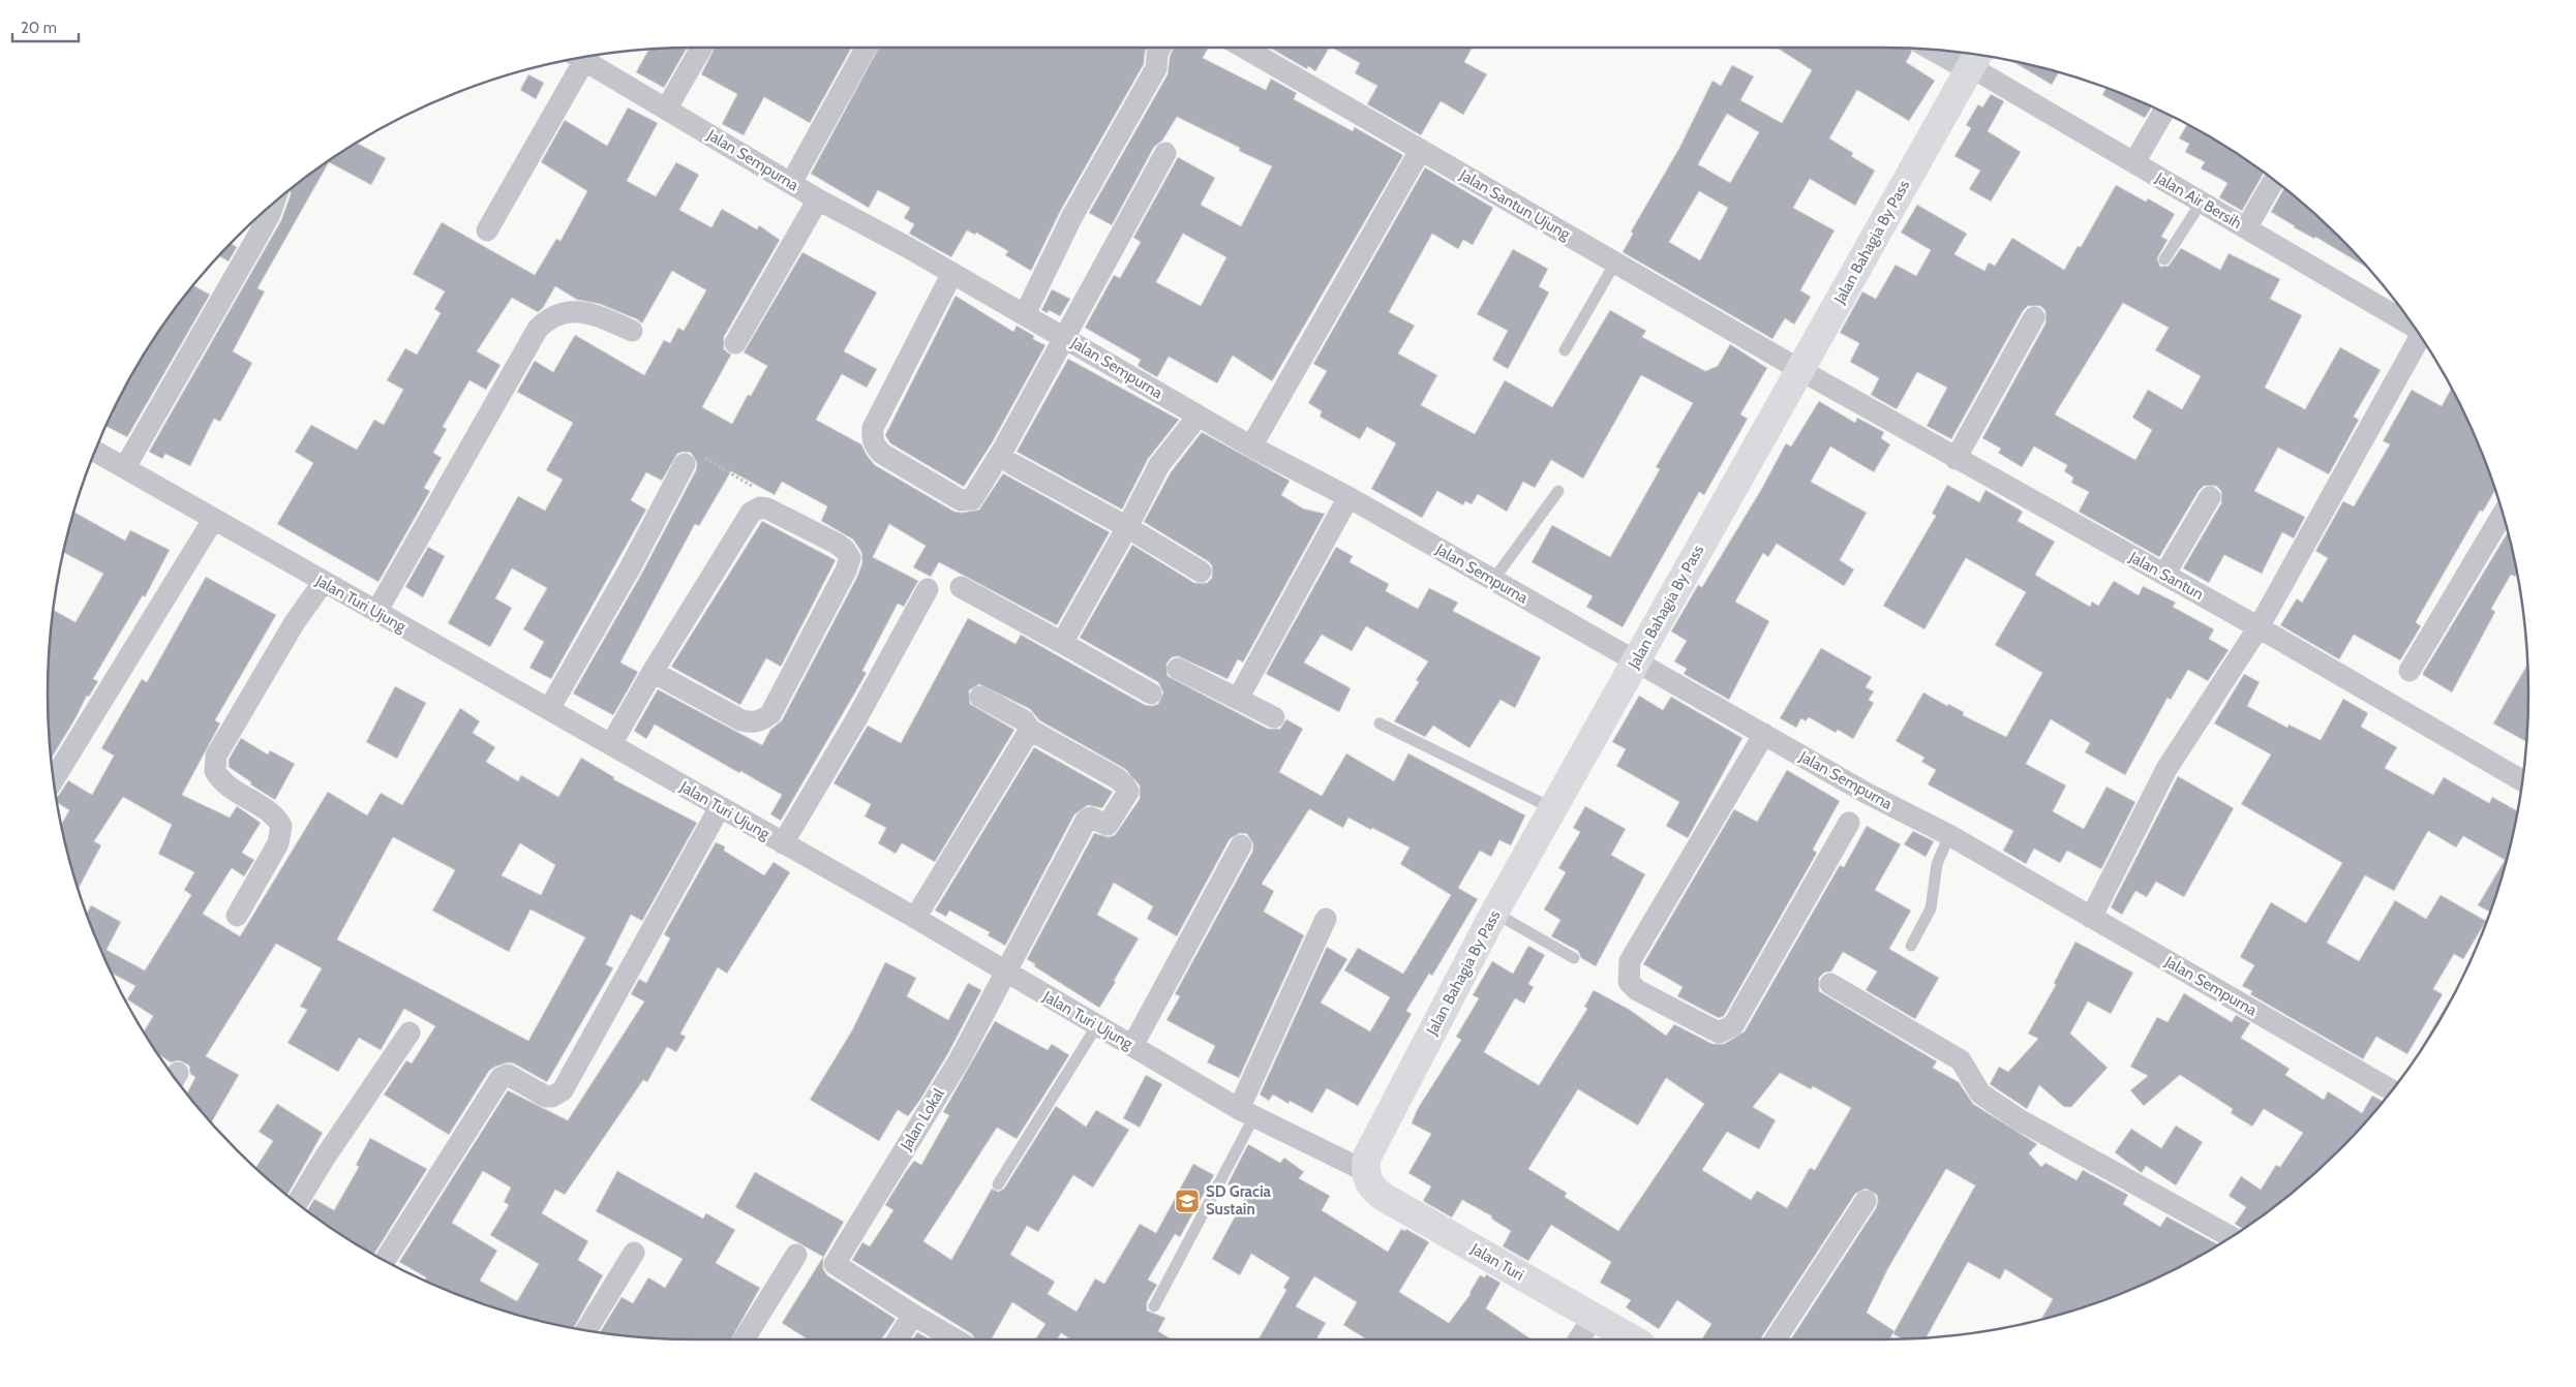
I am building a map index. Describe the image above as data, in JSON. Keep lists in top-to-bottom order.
{
  "streets": {
    "main road": ["Jalan Bahagia By Pass", "Jalan Turi"],
    "street": [
      "Jalan Sempurna",
      "Jalan Air Bersih",
      "Jalan Santun Ujung",
      "Jalan Santun",
      "Jalan Turi Ujung",
      "Jalan Lokal"
    ]
  },
  "crossings": [
    ["Jalan Sempurna", "Jalan Bahagia By Pass"],
    ["Jalan Air Bersih", "Jalan Bahagia By Pass"],
    ["Jalan Santun Ujung", "Jalan Bahagia By Pass"],
    ["Jalan Santun Ujung", "Jalan Santun"],
    ["Jalan Bahagia By Pass", "Jalan Santun"],
    ["Jalan Bahagia By Pass", "Jalan Turi Ujung"],
    ["Jalan Bahagia By Pass", "Jalan Turi"],
    ["Jalan Turi Ujung", "Jalan Lokal"],
    ["Jalan Turi Ujung", "Jalan Turi"]
  ],
  "places": {
    "school or university": ["SD Gracia Sustain"]
  },
  "scale_bar": "20 m"
}
